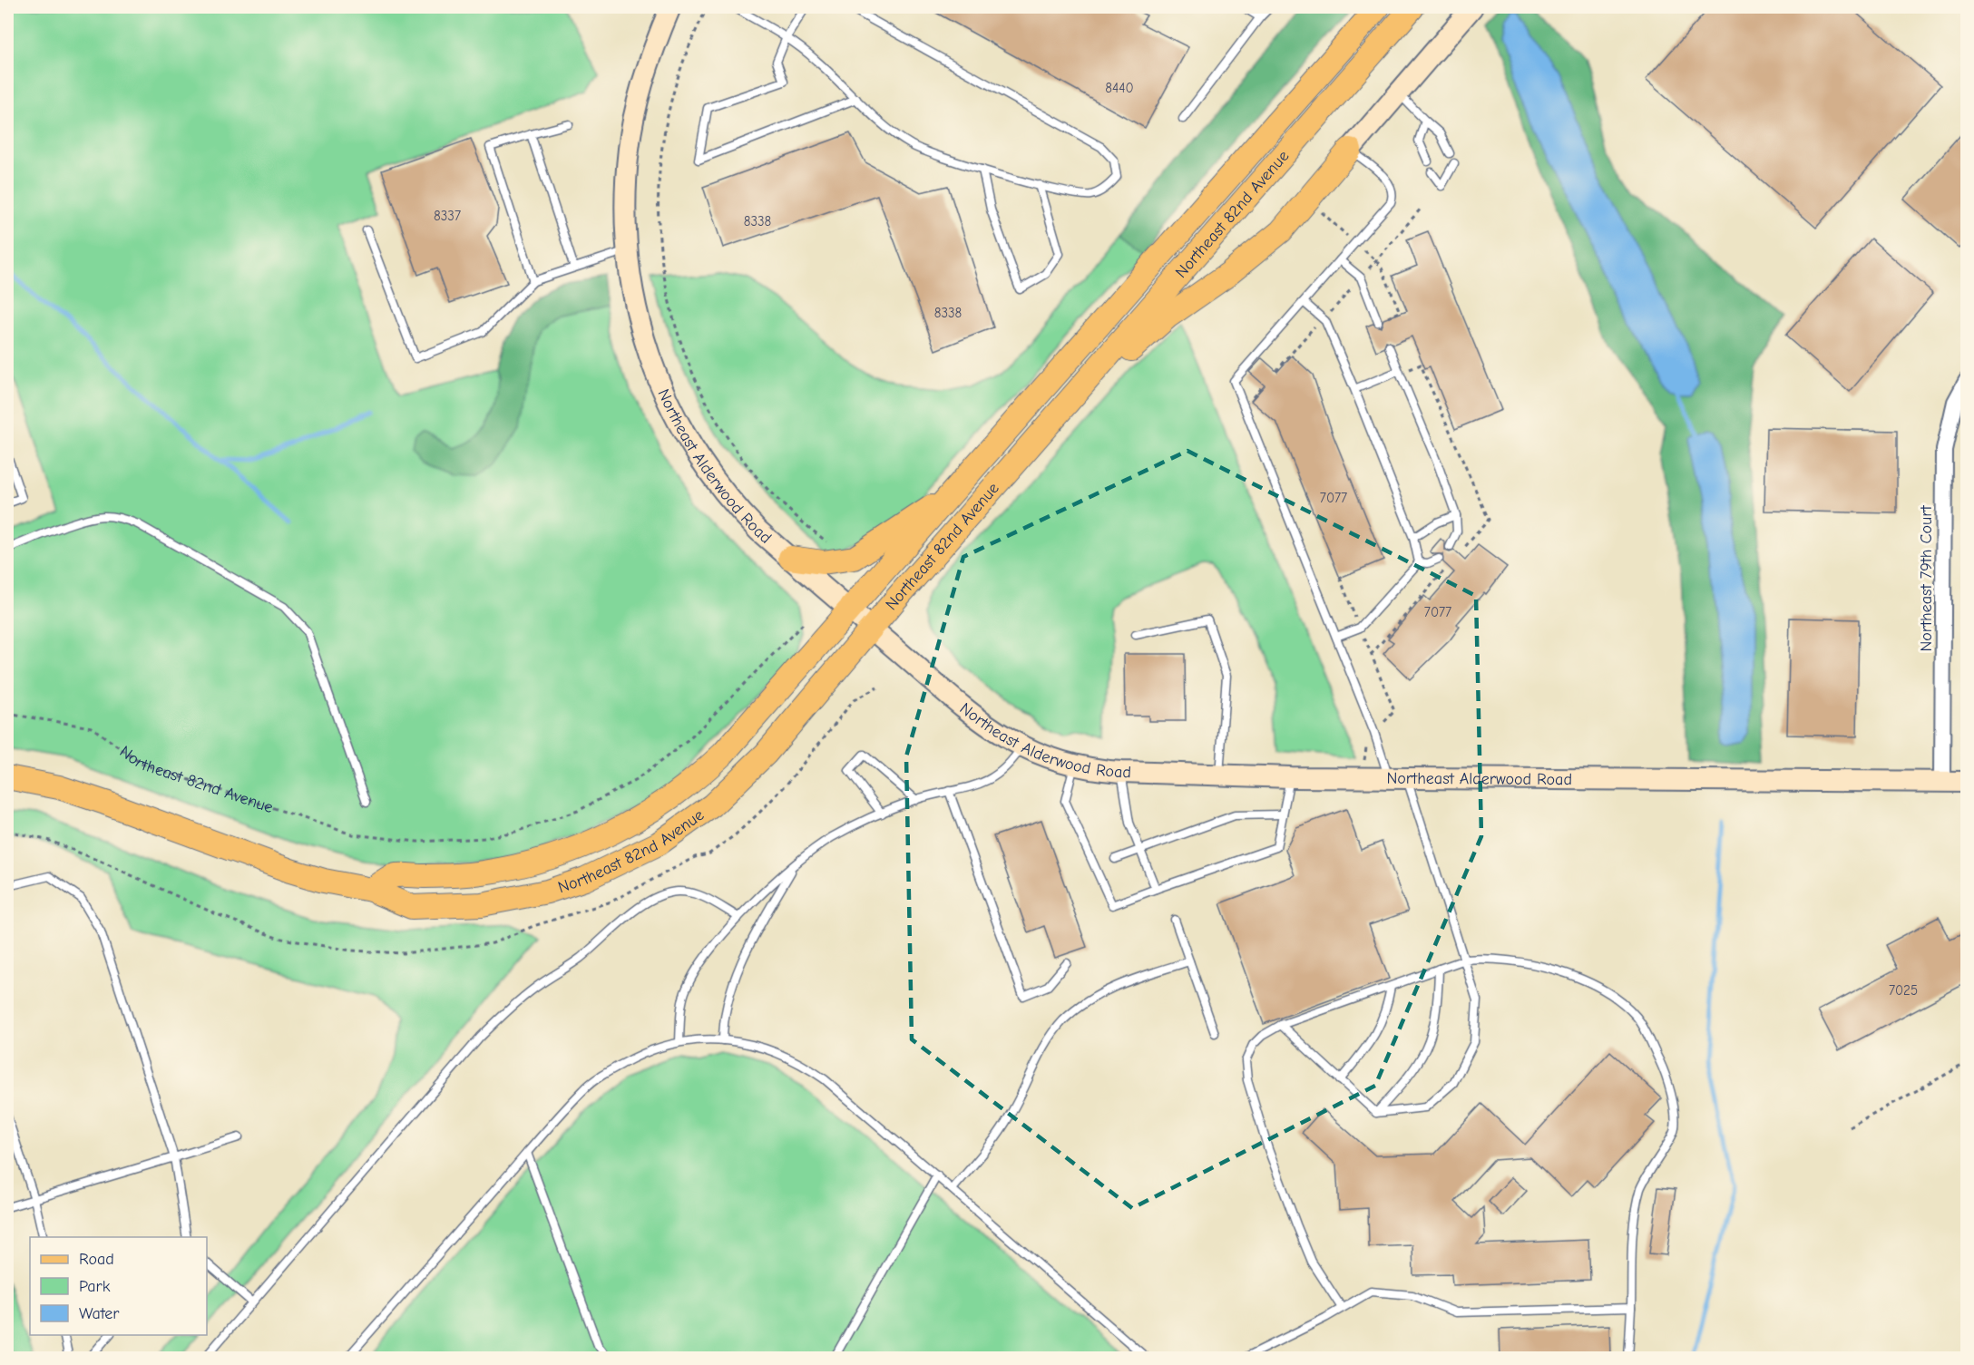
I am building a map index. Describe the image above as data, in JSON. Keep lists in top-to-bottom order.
{
  "streets": {
    "main road": ["Northeast 82nd Avenue", "Northeast Alderwood Road"],
    "street": ["Northeast 79th Court"]
  },
  "crossings": [
    ["Northeast 82nd Avenue", "Northeast Alderwood Road"],
    ["Northeast Alderwood Road", "Northeast 79th Court"]
  ],
  "house_numbers": [
    "8440",
    "8337",
    "8338",
    "8338",
    "7077",
    "7077",
    "7025"
  ],
  "legend": ["Road", "Park", "Water"]
}
